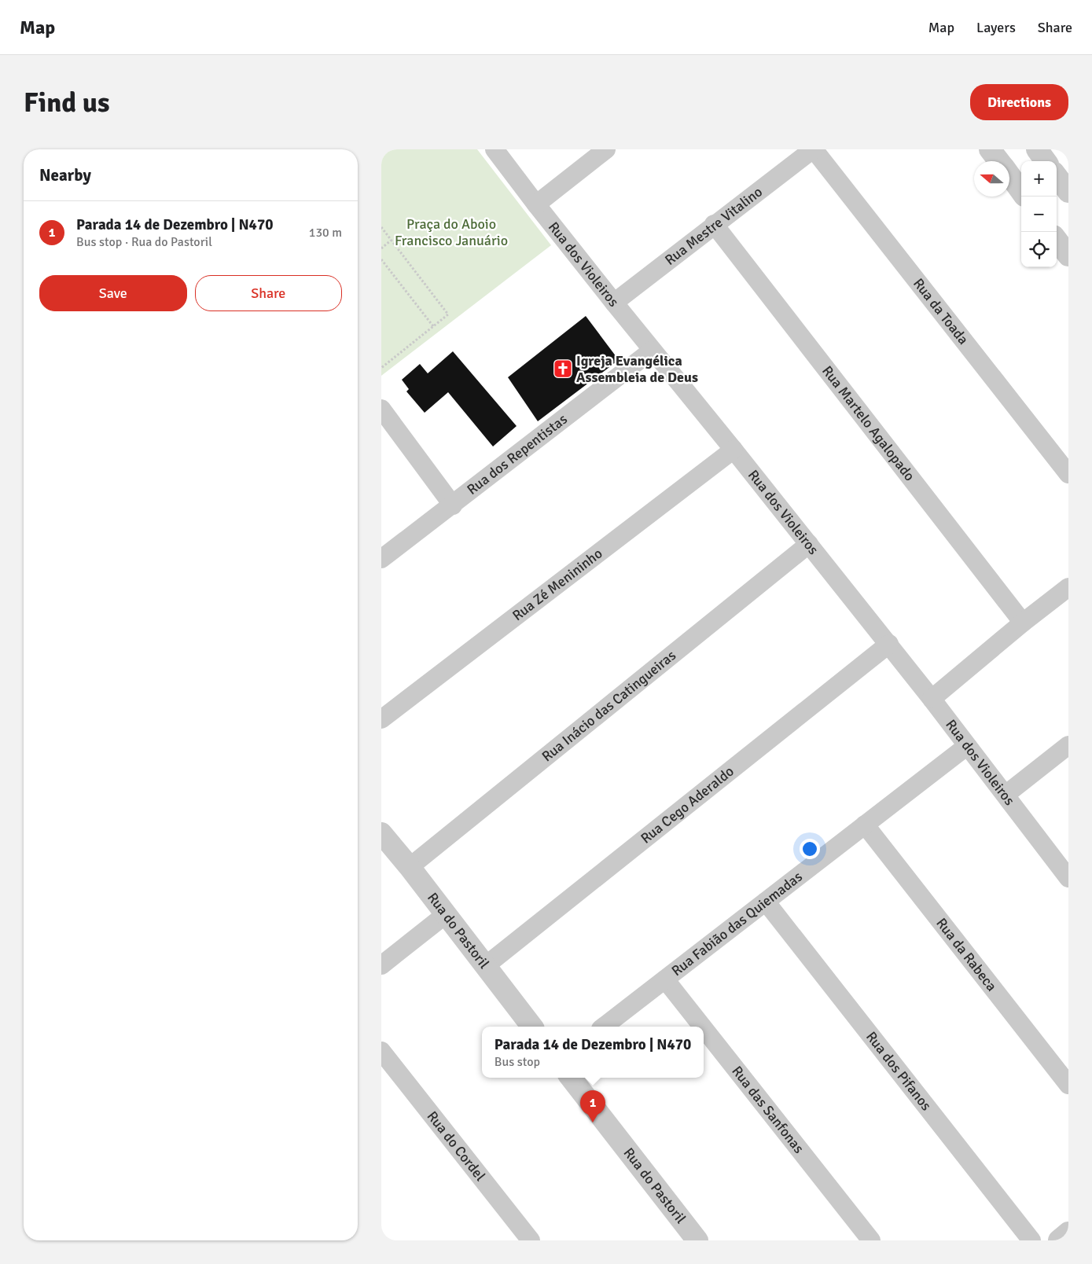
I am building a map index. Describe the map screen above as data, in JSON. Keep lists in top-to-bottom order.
{
  "streets": {
    "street": [
      "Rua Mestre Vitalino",
      "Rua dos Violeiros",
      "Rua da Toada",
      "Rua Martelo Agalopado",
      "Rua dos Repentistas",
      "Rua Zé Menininho",
      "Rua Inácio das Catingueiras",
      "Rua Cego Aderaldo",
      "Rua Fabião das Quiemadas",
      "Rua do Pastoril",
      "Rua da Rabeca",
      "Rua dos Pifanos",
      "Rua das Sanfonas",
      "Rua do Cordel"
    ]
  },
  "crossings": [
    ["Rua Mestre Vitalino", "Rua dos Violeiros"],
    ["Rua Mestre Vitalino", "Rua da Toada"],
    ["Rua Mestre Vitalino", "Rua Martelo Agalopado"],
    ["Rua dos Violeiros", "Rua dos Repentistas"],
    ["Rua dos Violeiros", "Rua Zé Menininho"],
    ["Rua dos Violeiros", "Rua Inácio das Catingueiras"],
    ["Rua dos Violeiros", "Rua Cego Aderaldo"],
    ["Rua dos Violeiros", "Rua Fabião das Quiemadas"],
    ["Rua Inácio das Catingueiras", "Rua do Pastoril"],
    ["Rua Cego Aderaldo", "Rua do Pastoril"],
    ["Rua Fabião das Quiemadas", "Rua da Rabeca"],
    ["Rua Fabião das Quiemadas", "Rua dos Pifanos"],
    ["Rua Fabião das Quiemadas", "Rua das Sanfonas"]
  ],
  "parks": ["Praça do Aboio Francisco Januário"],
  "places": {
    "church": ["Igreja Evangélica Assembleia de Deus"]
  },
  "north": "left",
  "page": {
    "header": "Map",
    "nav": ["Map", "Layers", "Share"],
    "buttons": [
      "Directions",
      ["Save", "Share"]
    ],
    "title": "Find us",
    "heading": "Nearby",
    "map_buttons": ["+", "−"],
    "list": [
      {
        "mark": "1",
        "name": "Parada 14 de Dezembro | N470",
        "note": "Bus stop · Rua do Pastoril",
        "value": "130 m"
      }
    ],
    "popup": ["Parada 14 de Dezembro | N470", "Bus stop"],
    "pins": "1"
  }
}
